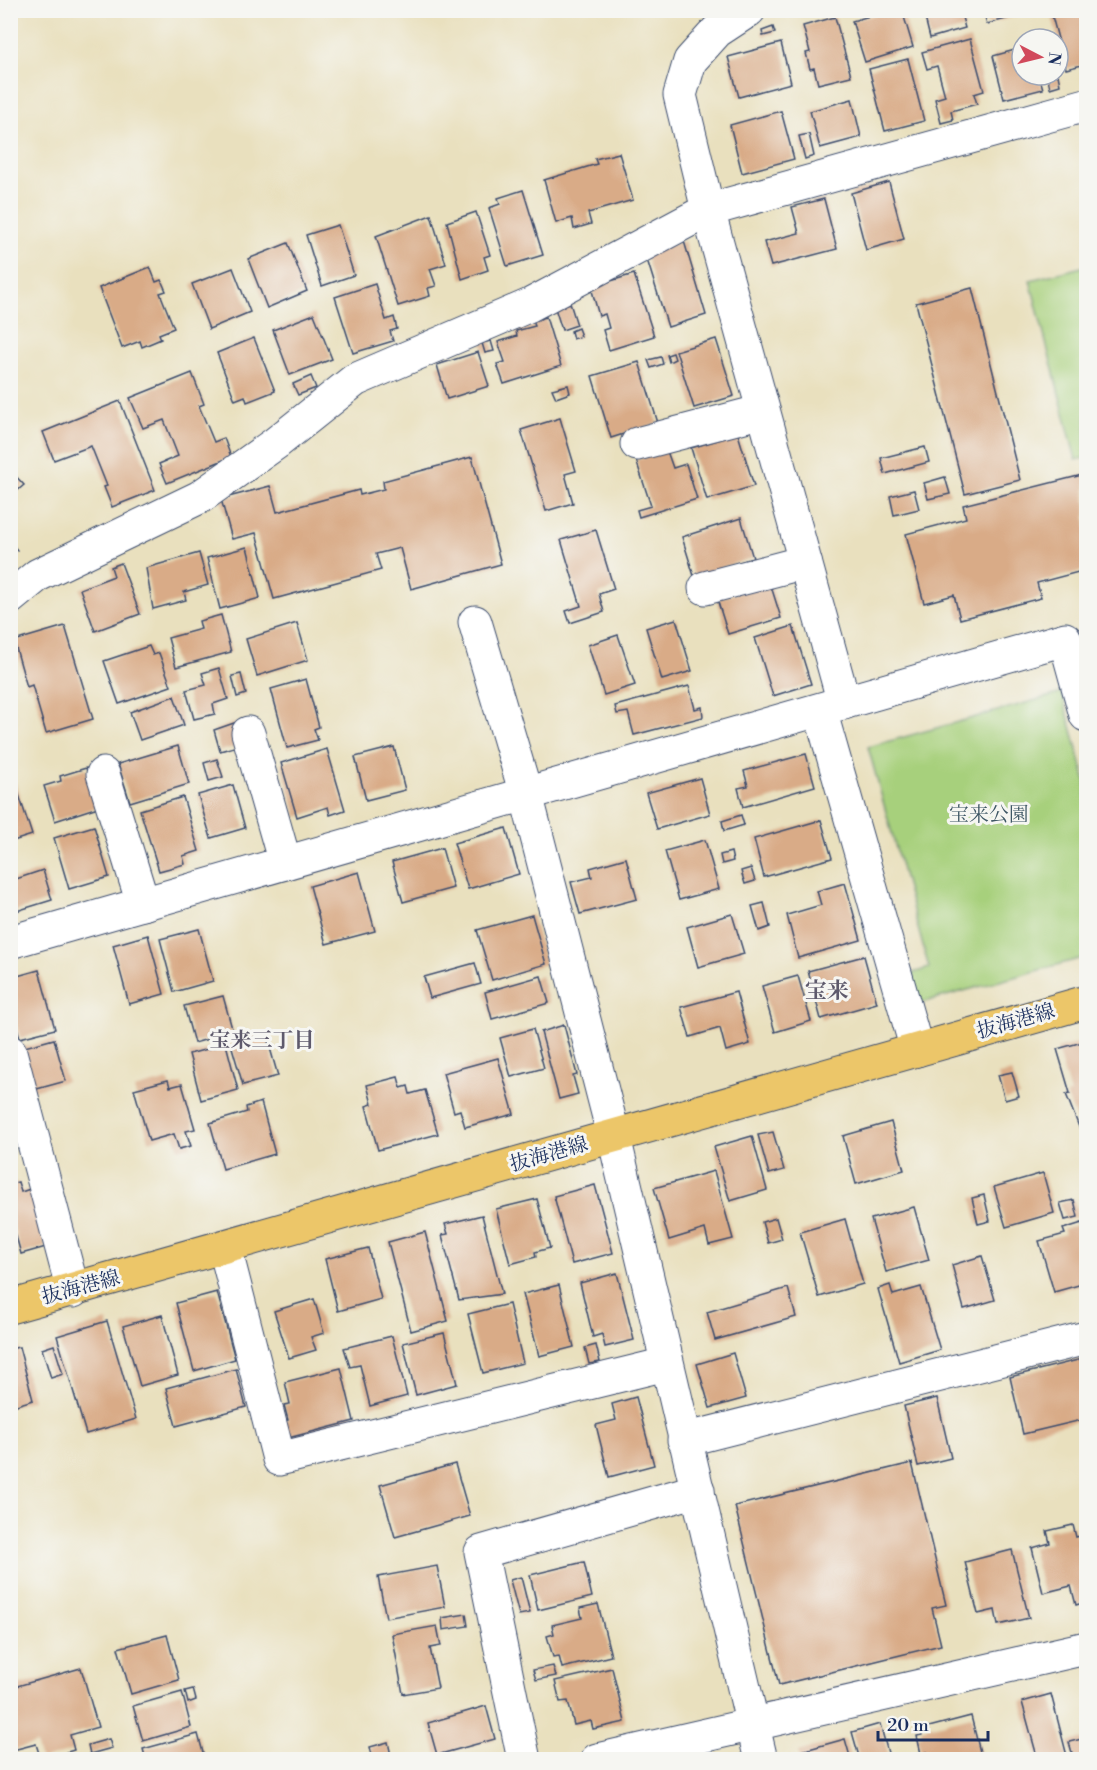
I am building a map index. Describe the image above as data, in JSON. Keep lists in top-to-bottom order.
{
  "streets": {
    "main road": ["抜海港線"]
  },
  "districts": ["宝来", "宝来三丁目"],
  "parks": ["宝来公園"],
  "scale_bar": "20 m",
  "north": "right"
}
